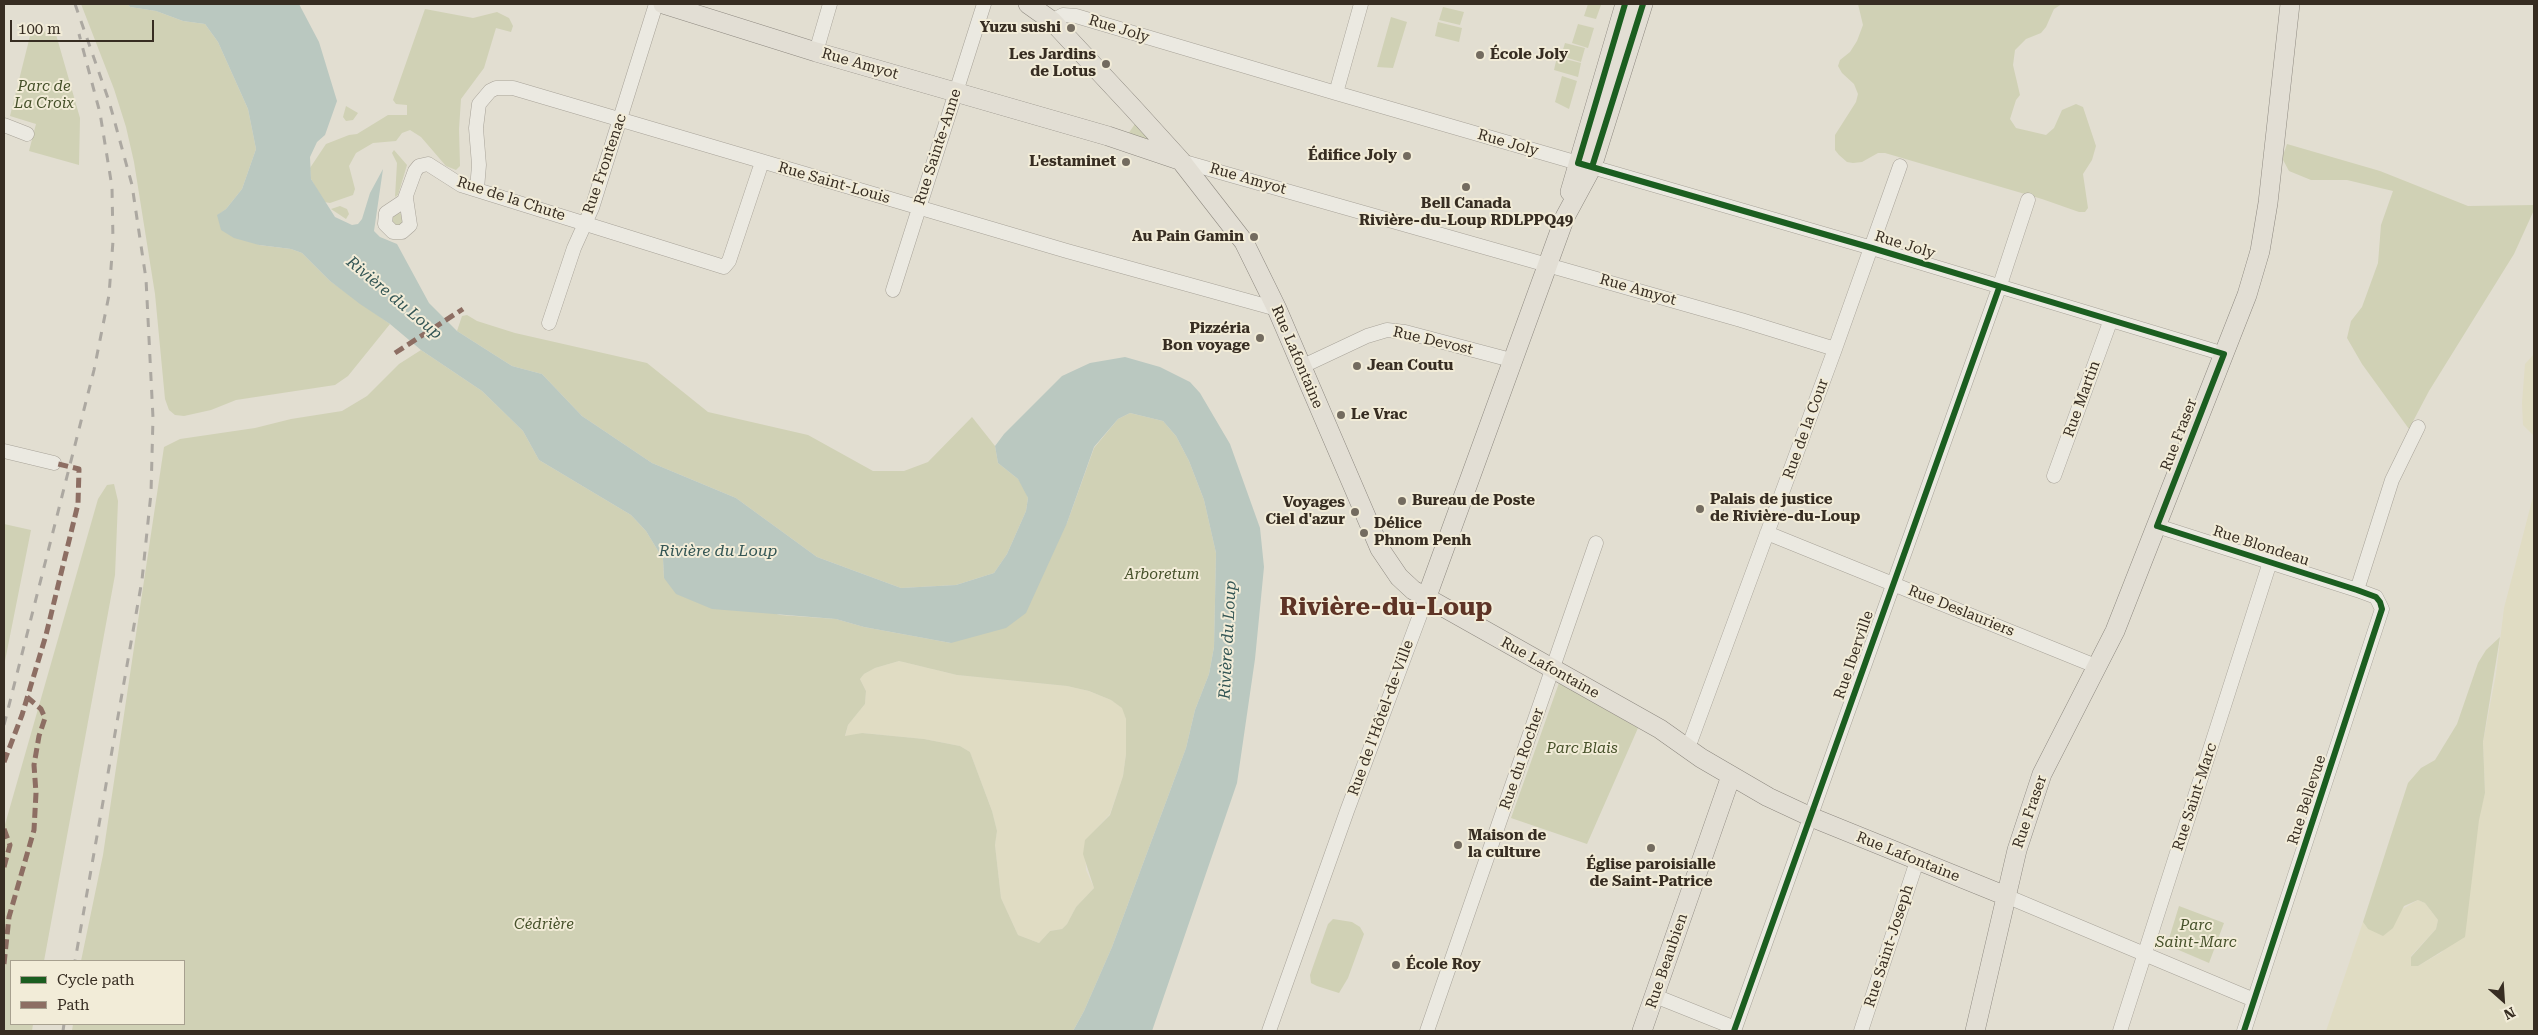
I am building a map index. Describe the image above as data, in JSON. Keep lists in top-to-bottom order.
{
  "streets": {
    "main road": [
      "Rue Amyot",
      "Rue Lafontaine",
      "Rue Fraser",
      "Rue de l'Hôtel-de-Ville",
      "Rue Beaubien"
    ],
    "street": [
      "Rue Joly",
      "Rue Sainte-Anne",
      "Rue Frontenac",
      "Rue Saint-Louis",
      "Rue de la Chute",
      "Rue Devost",
      "Rue Martin",
      "Rue de la Cour",
      "Rue Blondeau",
      "Rue Deslauriers",
      "Rue Iberville",
      "Rue du Rocher",
      "Rue Saint-Marc",
      "Rue Bellevue",
      "Rue Saint-Joseph"
    ]
  },
  "crossings": [
    ["Rue Joly", "Rue Lafontaine"],
    ["Rue Joly", "Rue Martin"],
    ["Rue Joly", "Rue de la Cour"],
    ["Rue Joly", "Rue Fraser"],
    ["Rue Joly", "Rue Iberville"],
    ["Rue Joly", "Rue de l'Hôtel-de-Ville"],
    ["Rue Amyot", "Rue Sainte-Anne"],
    ["Rue Amyot", "Rue Lafontaine"],
    ["Rue Amyot", "Rue de la Cour"],
    ["Rue Amyot", "Rue de l'Hôtel-de-Ville"],
    ["Rue Sainte-Anne", "Rue Saint-Louis"],
    ["Rue Frontenac", "Rue Saint-Louis"],
    ["Rue Frontenac", "Rue de la Chute"],
    ["Rue Saint-Louis", "Rue de la Chute"],
    ["Rue Saint-Louis", "Rue Lafontaine"],
    ["Rue Devost", "Rue Lafontaine"],
    ["Rue Devost", "Rue de l'Hôtel-de-Ville"],
    ["Rue Lafontaine", "Rue de la Cour"],
    ["Rue Lafontaine", "Rue Fraser"],
    ["Rue Lafontaine", "Rue Iberville"],
    ["Rue Lafontaine", "Rue de l'Hôtel-de-Ville"],
    ["Rue Lafontaine", "Rue du Rocher"],
    ["Rue Lafontaine", "Rue Saint-Marc"],
    ["Rue Lafontaine", "Rue Bellevue"],
    ["Rue Lafontaine", "Rue Saint-Joseph"],
    ["Rue Lafontaine", "Rue Beaubien"],
    ["Rue de la Cour", "Rue Deslauriers"],
    ["Rue Fraser", "Rue Blondeau"],
    ["Rue Fraser", "Rue Deslauriers"],
    ["Rue Blondeau", "Rue Saint-Marc"],
    ["Rue Blondeau", "Rue Bellevue"],
    ["Rue Deslauriers", "Rue Iberville"]
  ],
  "districts": ["Rivière-du-Loup"],
  "water": ["Rivière du Loup"],
  "parks": [
    "Parc de La Croix",
    "Arboretum",
    "Parc Blais",
    "Cédrière",
    "Parc Saint-Marc"
  ],
  "places": [
    "Yuzu sushi",
    "École Joly",
    "Les Jardins de Lotus",
    "Édifice Joly",
    "L'estaminet",
    "Bell Canada Rivière-du-Loup RDLPPQ49",
    "Au Pain Gamin",
    "Pizzéria Bon voyage",
    "Jean Coutu",
    "Le Vrac",
    "Bureau de Poste",
    "Palais de justice de Rivière-du-Loup",
    "Voyages Ciel d'azur",
    "Délice Phnom Penh",
    "Maison de la culture",
    "Église paroisialle de Saint-Patrice",
    "École Roy"
  ],
  "legend": ["Cycle path", "Path"],
  "scale_bar": "100 m",
  "north": "bottom right"
}
